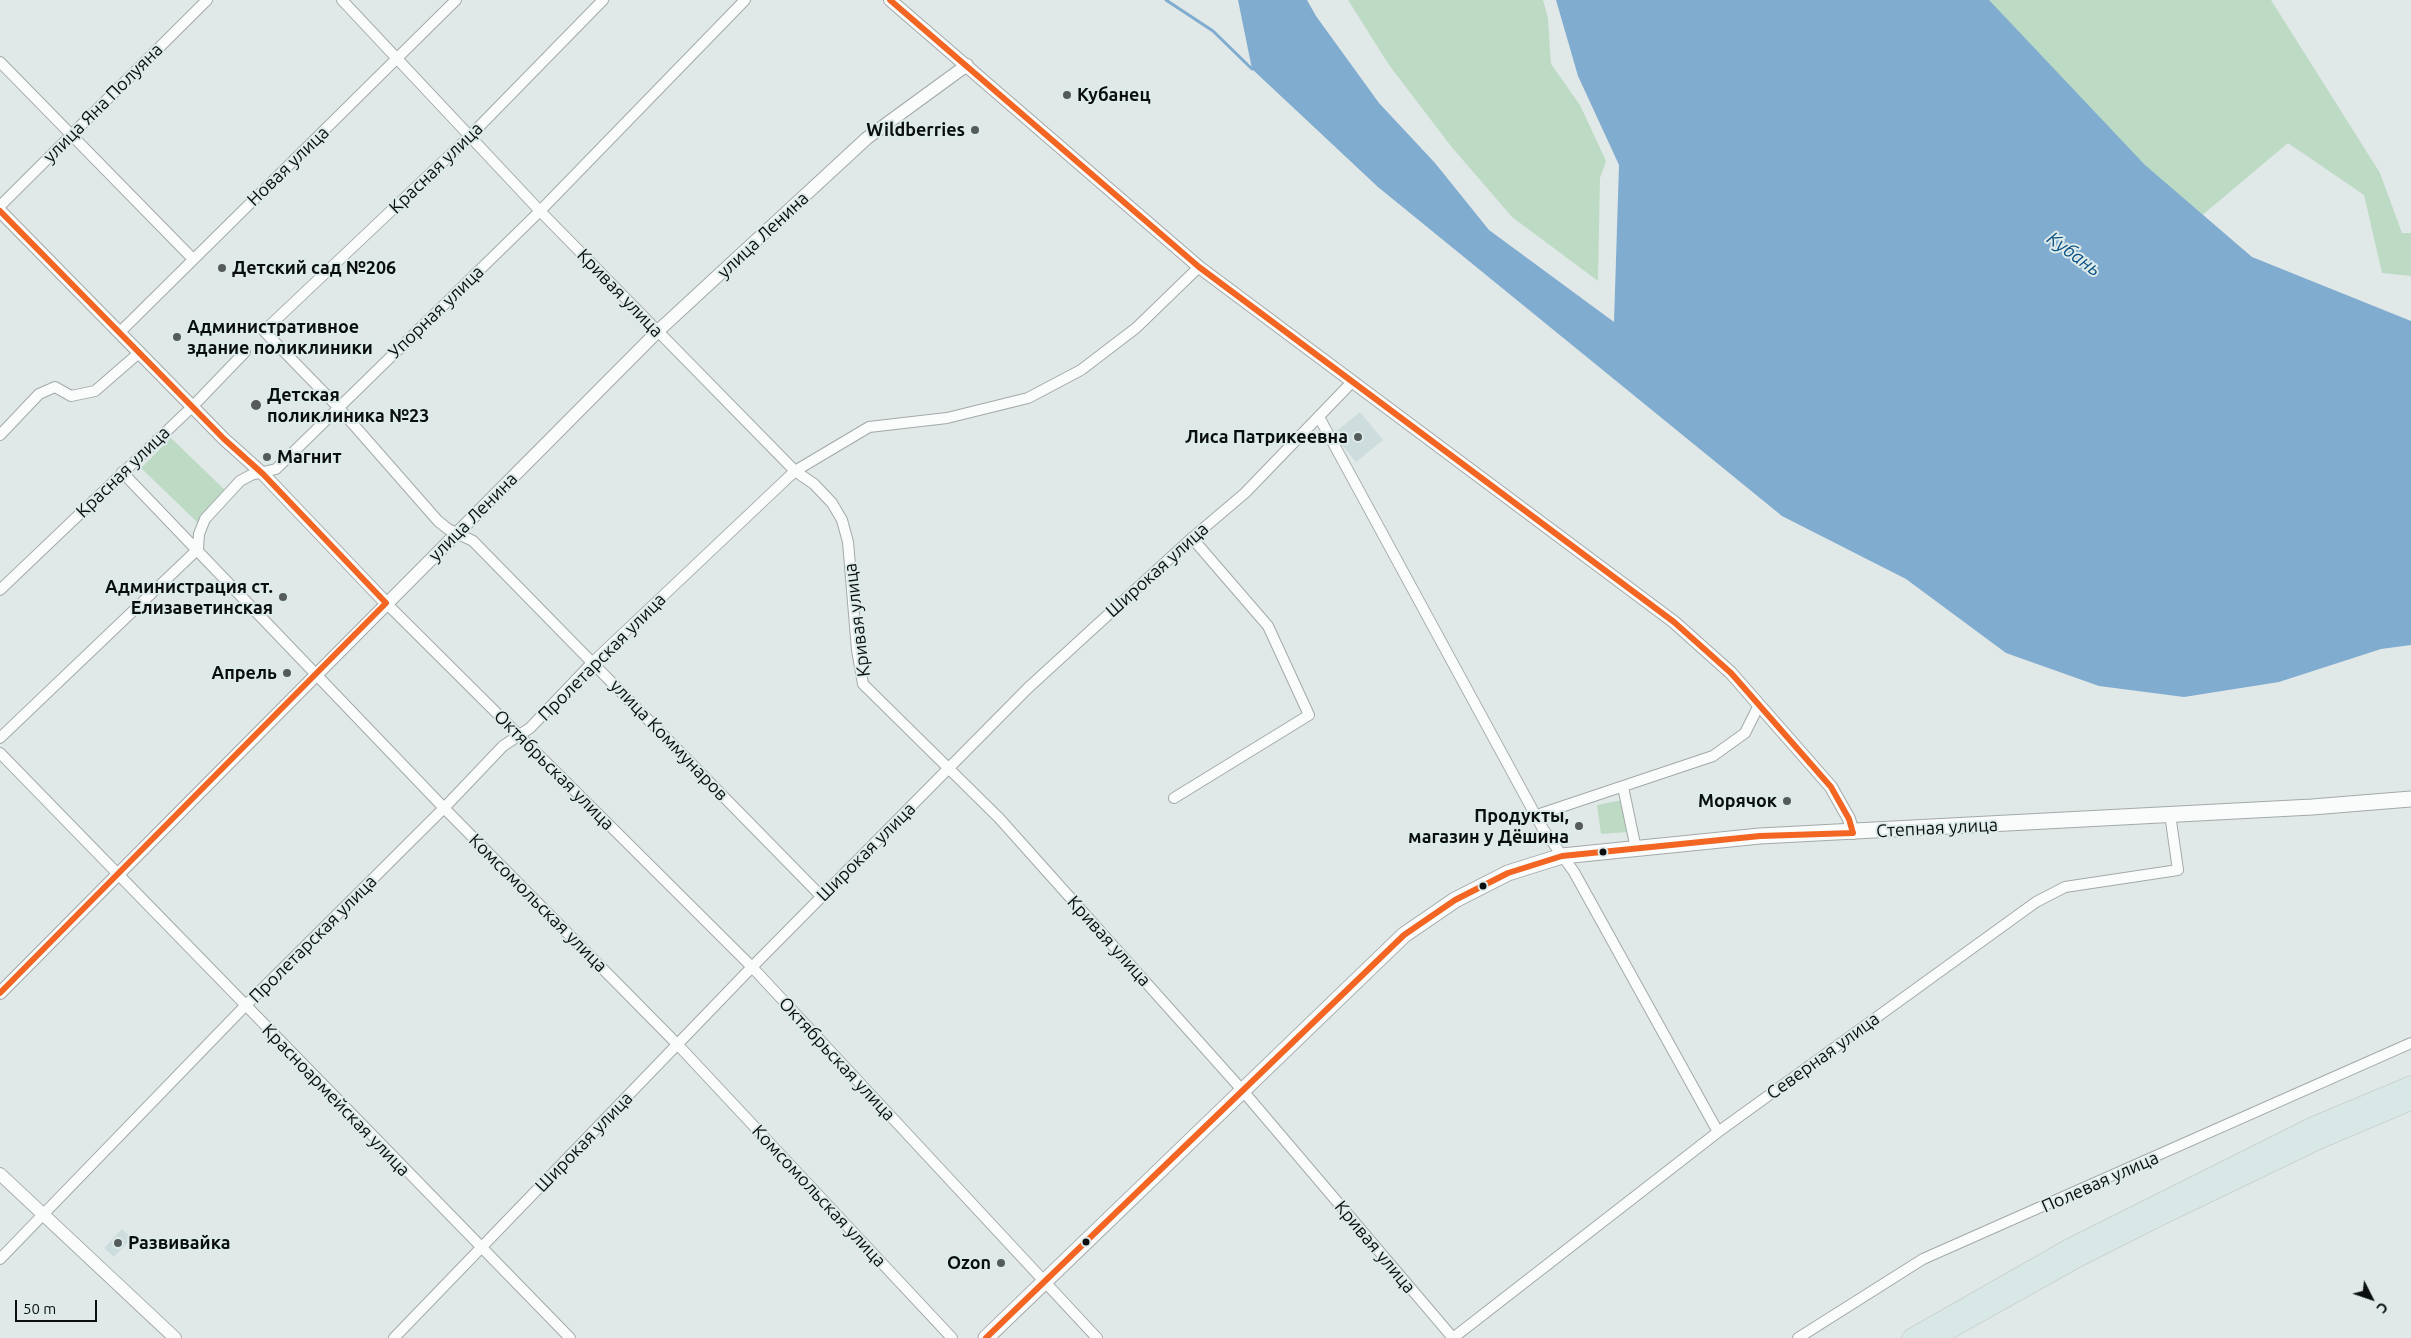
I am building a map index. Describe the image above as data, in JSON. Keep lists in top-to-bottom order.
{
  "streets": {
    "main road": ["Степная улица"],
    "street": [
      "улица Яна Полуяна",
      "Новая улица",
      "Красная улица",
      "улица Ленина",
      "Кривая улица",
      "Упорная улица",
      "Широкая улица",
      "Пролетарская улица",
      "улица Коммунаров",
      "Октябрьская улица",
      "Комсомольская улица",
      "Северная улица",
      "Красноармейская улица",
      "Полевая улица"
    ]
  },
  "crossings": [
    ["Новая улица", "Кривая улица"],
    ["Новая улица", "Октябрьская улица"],
    ["Красная улица", "Кривая улица"],
    ["Красная улица", "улица Коммунаров"],
    ["Красная улица", "Октябрьская улица"],
    ["Красная улица", "Комсомольская улица"],
    ["улица Ленина", "Кривая улица"],
    ["улица Ленина", "улица Коммунаров"],
    ["улица Ленина", "Октябрьская улица"],
    ["улица Ленина", "Комсомольская улица"],
    ["улица Ленина", "Красноармейская улица"],
    ["Кривая улица", "Упорная улица"],
    ["Кривая улица", "Широкая улица"],
    ["Кривая улица", "Пролетарская улица"],
    ["Кривая улица", "Степная улица"],
    ["Кривая улица", "Северная улица"],
    ["Упорная улица", "улица Коммунаров"],
    ["Упорная улица", "Октябрьская улица"],
    ["Упорная улица", "Комсомольская улица"],
    ["Широкая улица", "улица Коммунаров"],
    ["Широкая улица", "Октябрьская улица"],
    ["Широкая улица", "Комсомольская улица"],
    ["Широкая улица", "Красноармейская улица"],
    ["Пролетарская улица", "улица Коммунаров"],
    ["Пролетарская улица", "Октябрьская улица"],
    ["Пролетарская улица", "Комсомольская улица"],
    ["Пролетарская улица", "Красноармейская улица"],
    ["Октябрьская улица", "Степная улица"],
    ["Степная улица", "Северная улица"]
  ],
  "water": ["Кубань"],
  "places": [
    "Кубанец",
    "Wildberries",
    "Детский сад №206",
    "Административное здание поликлиники",
    "Детская поликлиника №23",
    "Лиса Патрикеевна",
    "Магнит",
    "Администрация ст. Елизаветинская",
    "Апрель",
    "Морячок",
    "Продукты, магазин у Дёшина",
    "Развивайка",
    "Ozon"
  ],
  "scale_bar": "50 m",
  "north": "bottom right"
}
